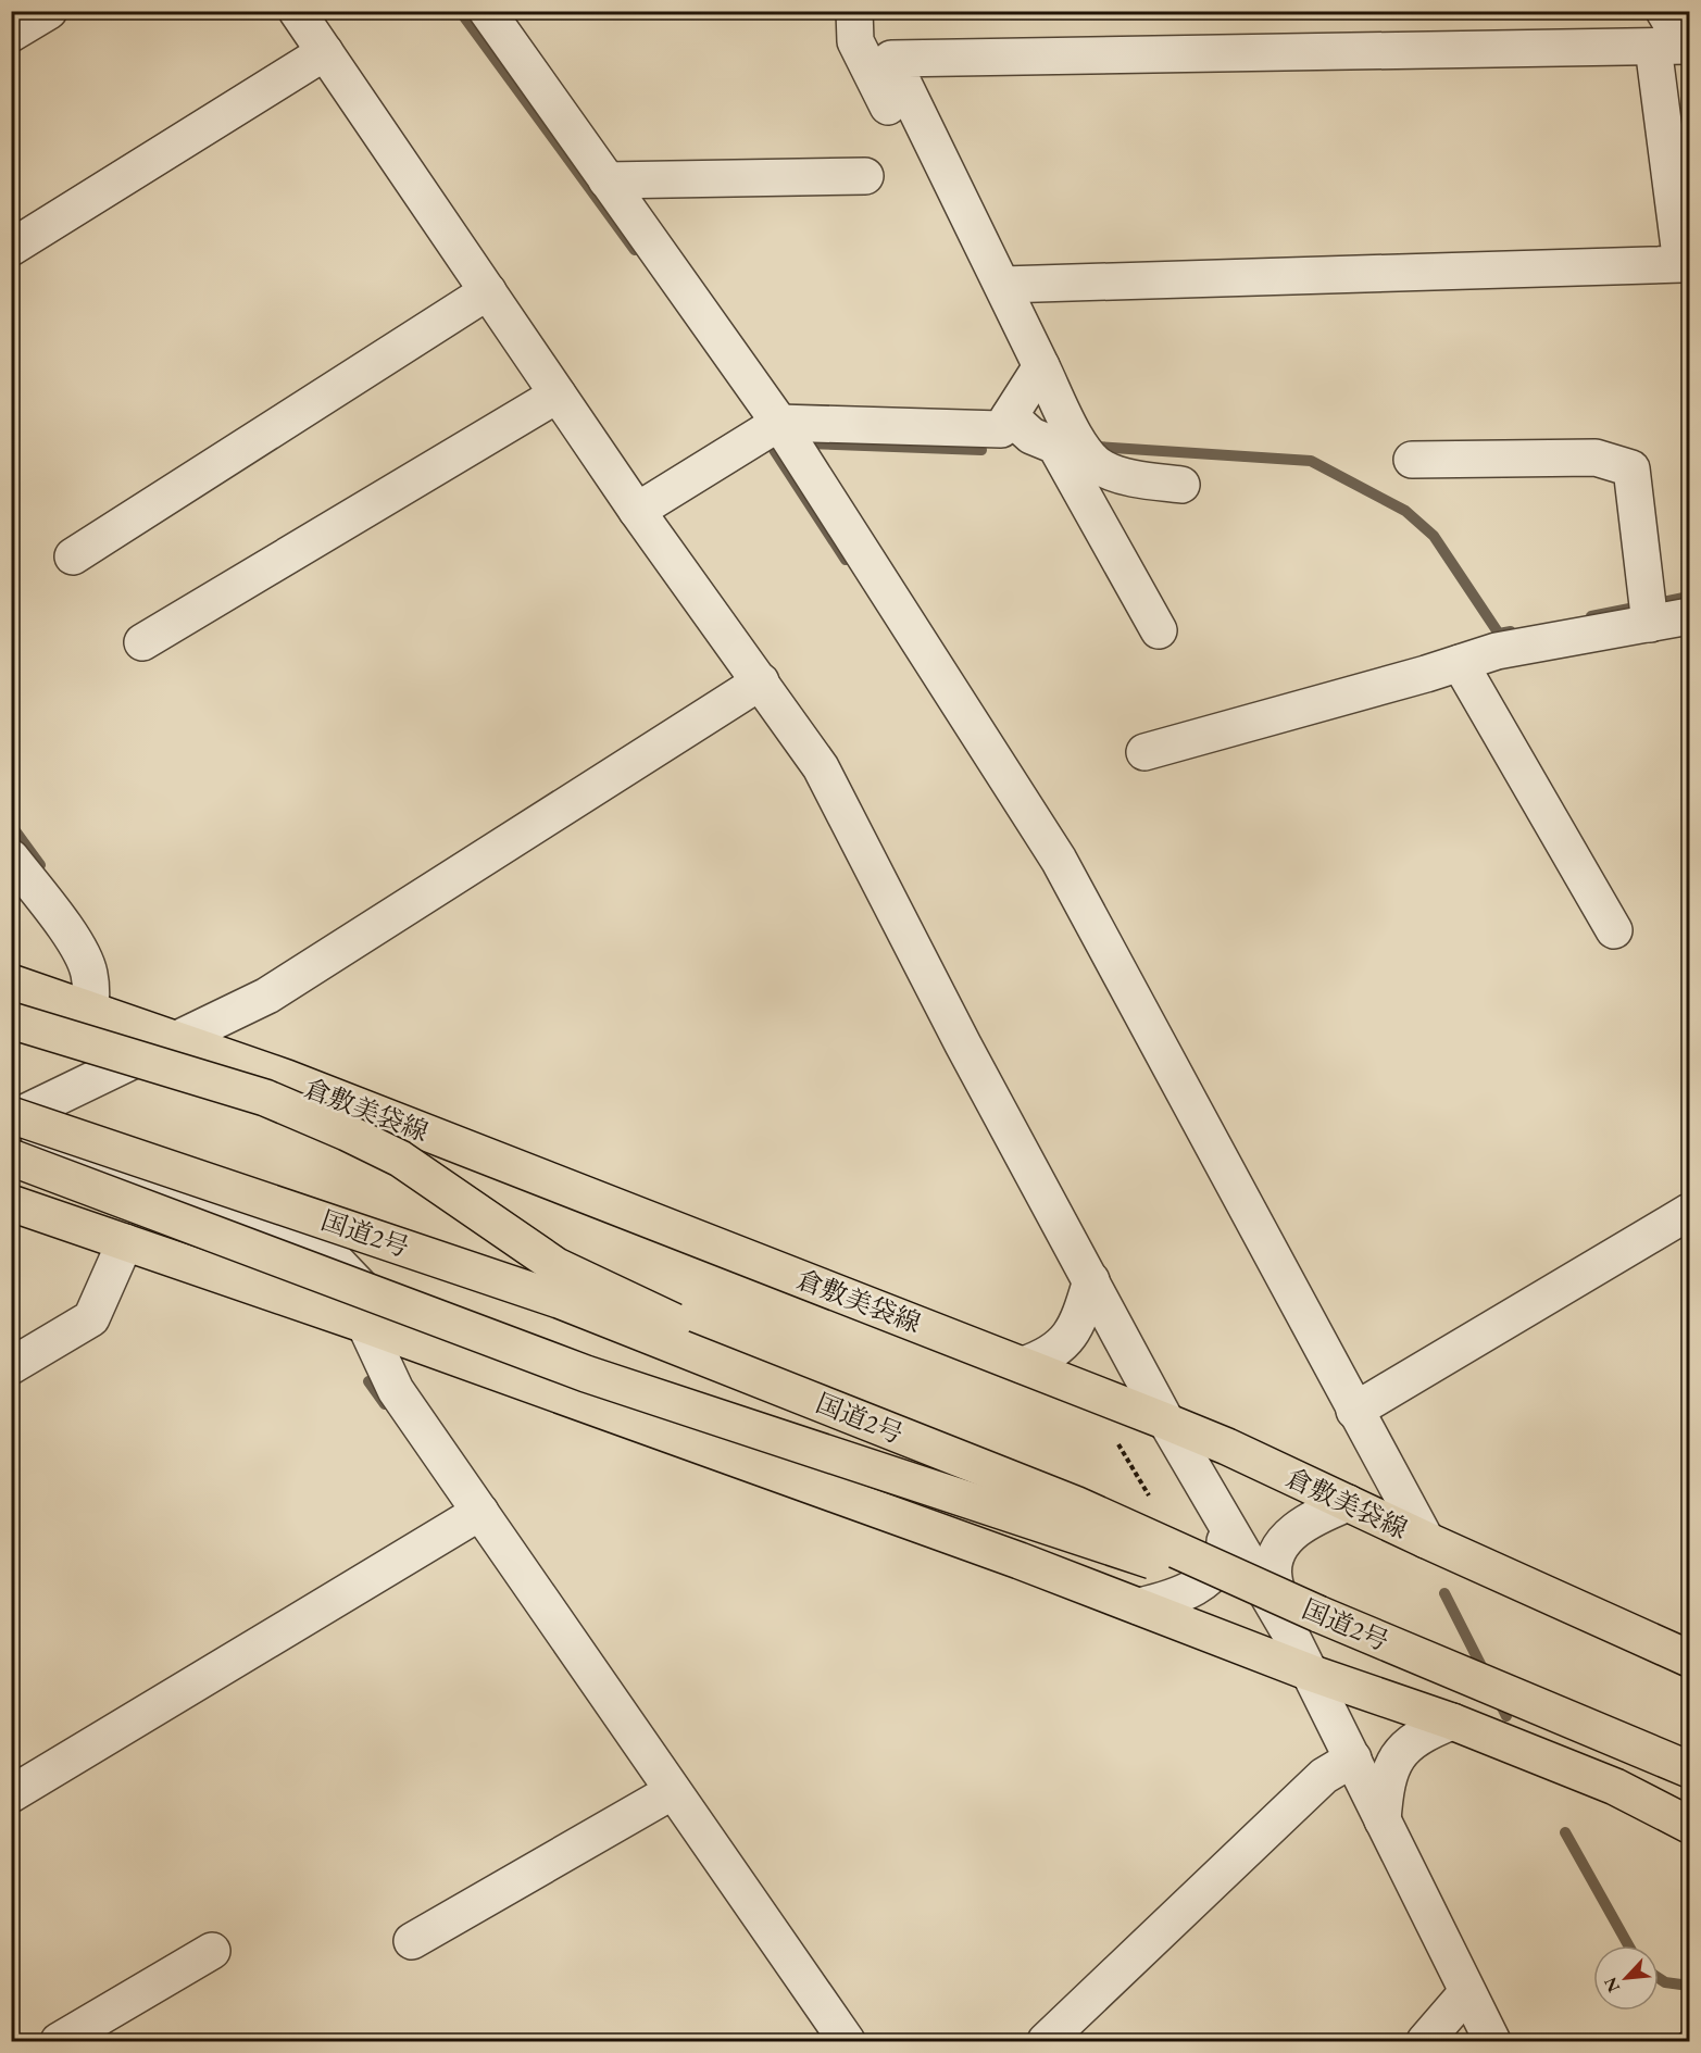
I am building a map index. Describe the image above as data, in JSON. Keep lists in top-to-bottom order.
{
  "streets": {
    "main road": ["倉敷美袋線", "国道2号"]
  },
  "north": "bottom left"
}
